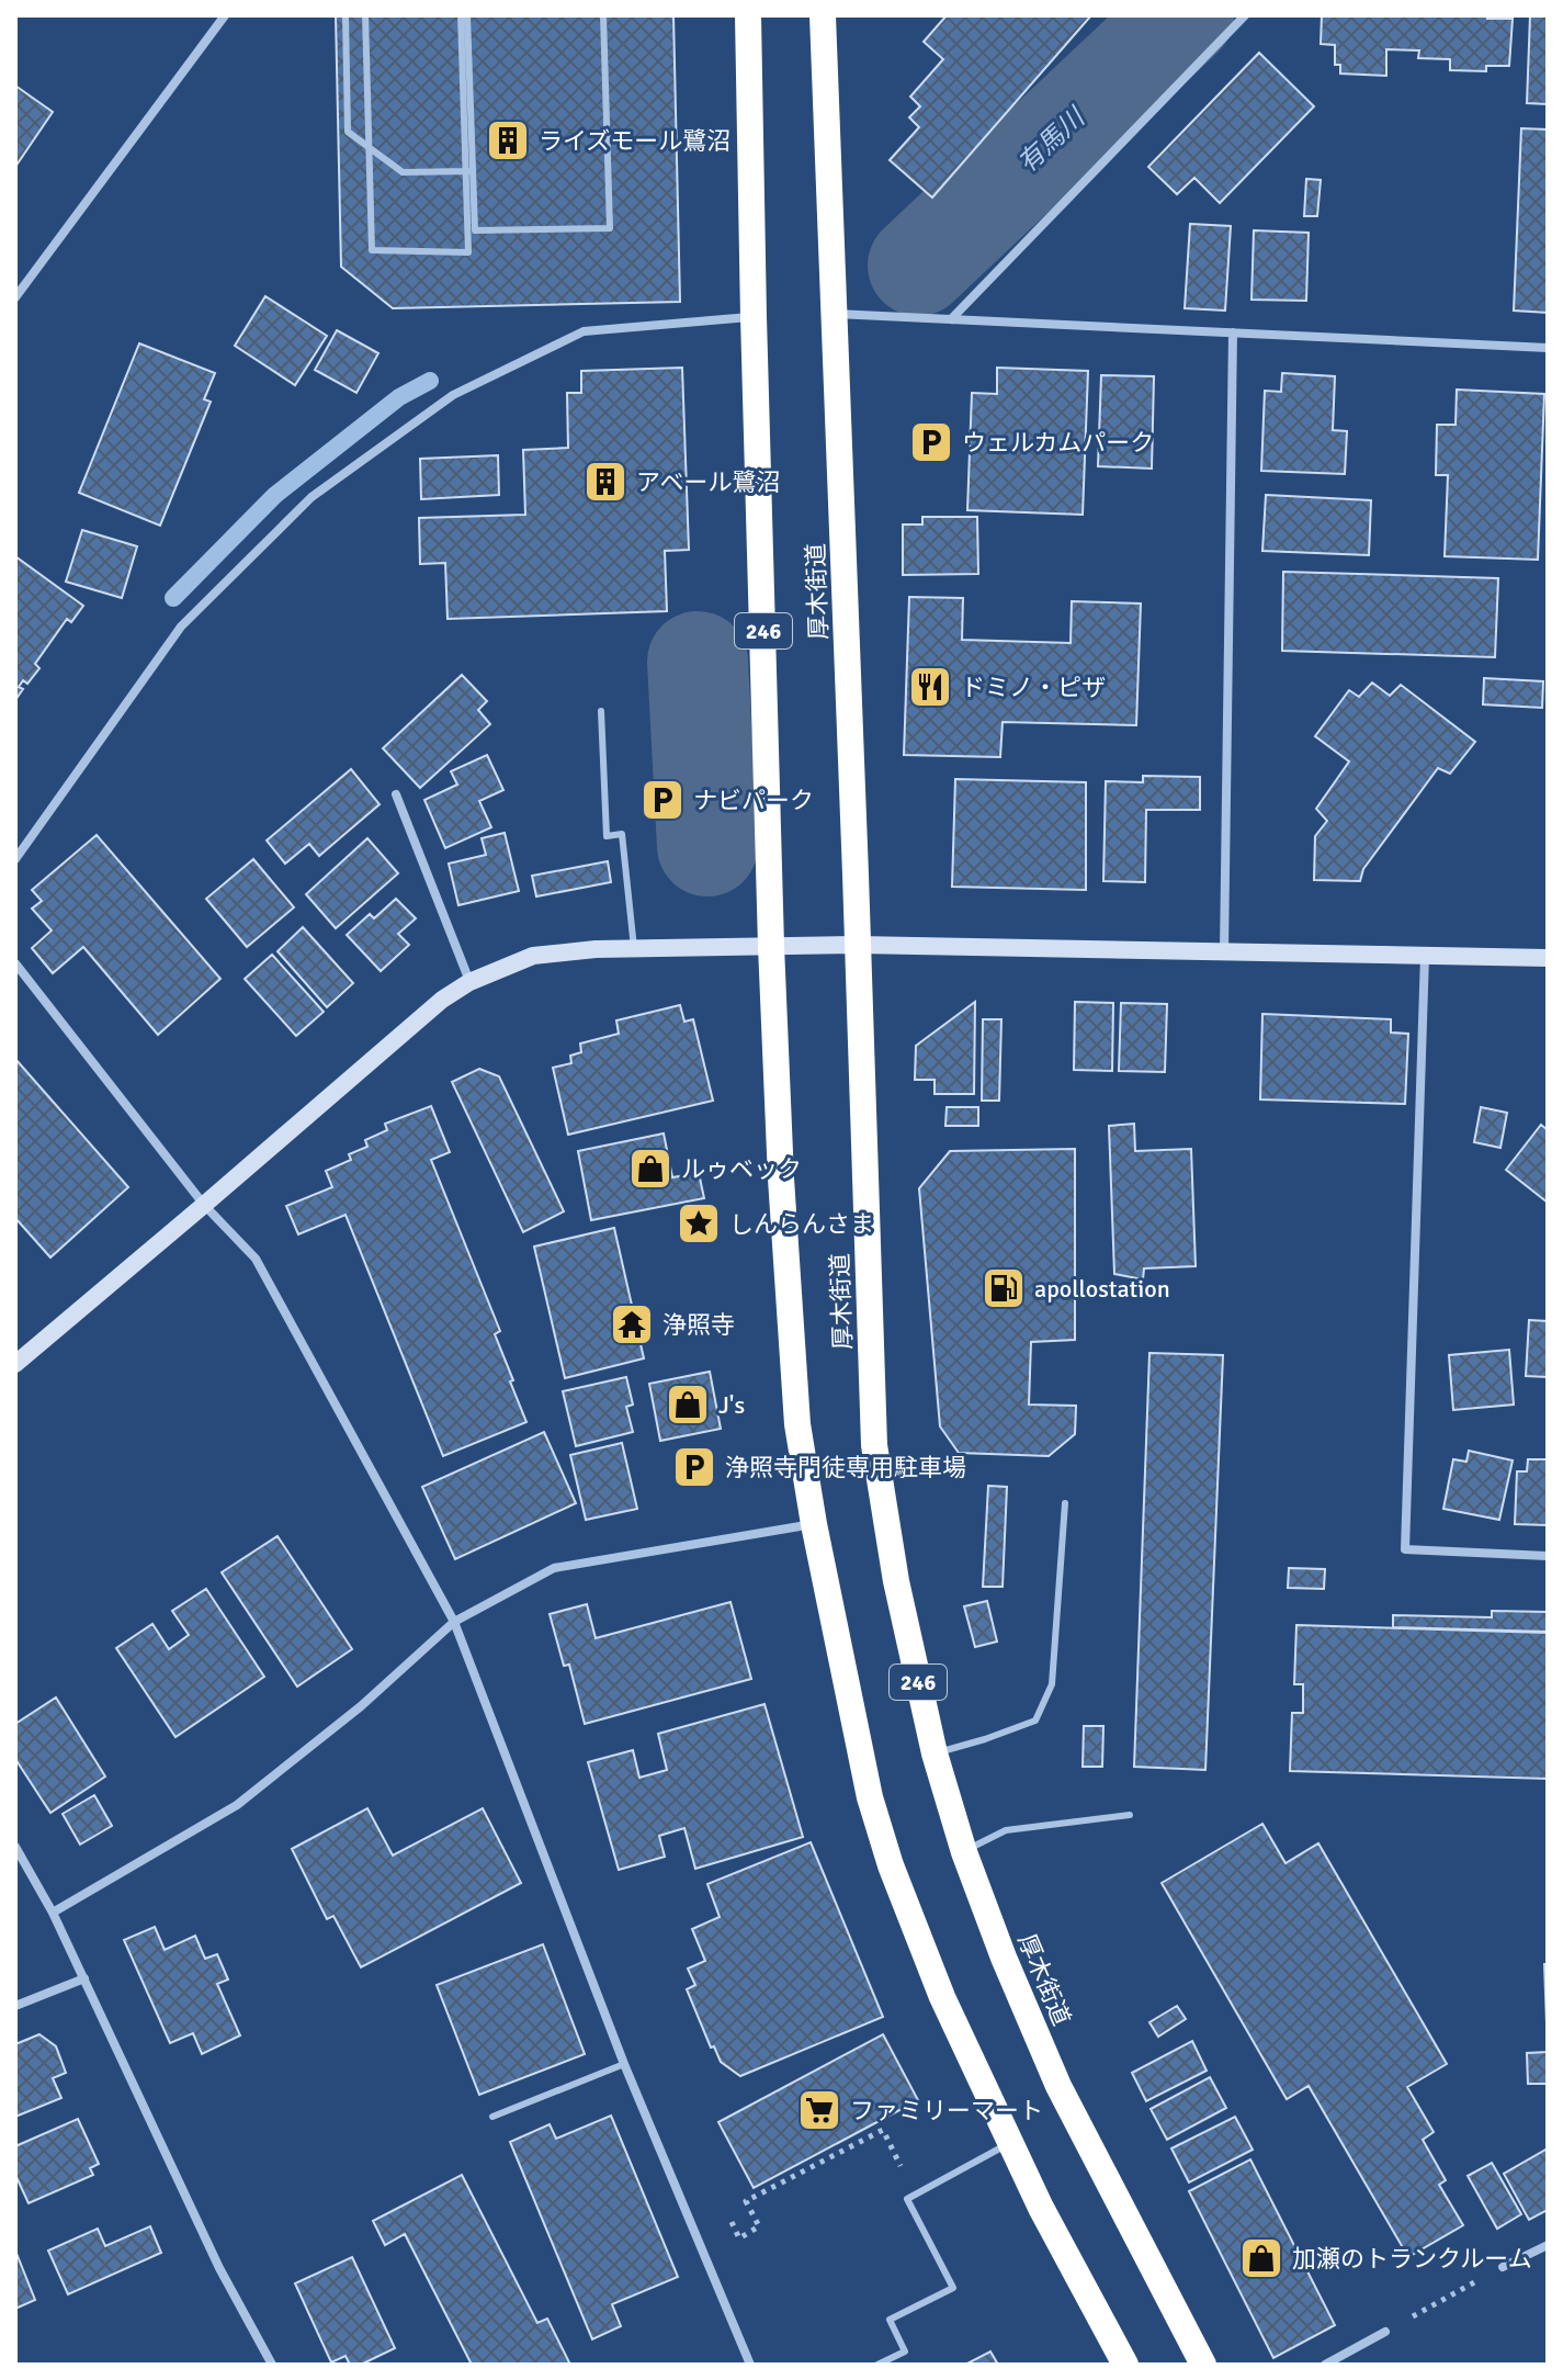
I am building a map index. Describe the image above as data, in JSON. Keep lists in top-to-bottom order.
{
  "streets": {
    "highway": ["厚木街道", "246"]
  },
  "water": ["有馬川"],
  "places": {
    "building": ["ライズモール鷺沼", "アベール鷺沼"],
    "parking": ["ウェルカムパーク", "ナビパーク", "浄照寺門徒専用駐車場"],
    "restaurant": ["ドミノ・ピザ"],
    "shop": ["ルゥベック", "J's", "加瀬のトランクルーム"],
    "place": ["しんらんさま"],
    "fuel station": ["apollostation"],
    "temple": ["浄照寺"],
    "supermarket": ["ファミリーマート"]
  }
}
